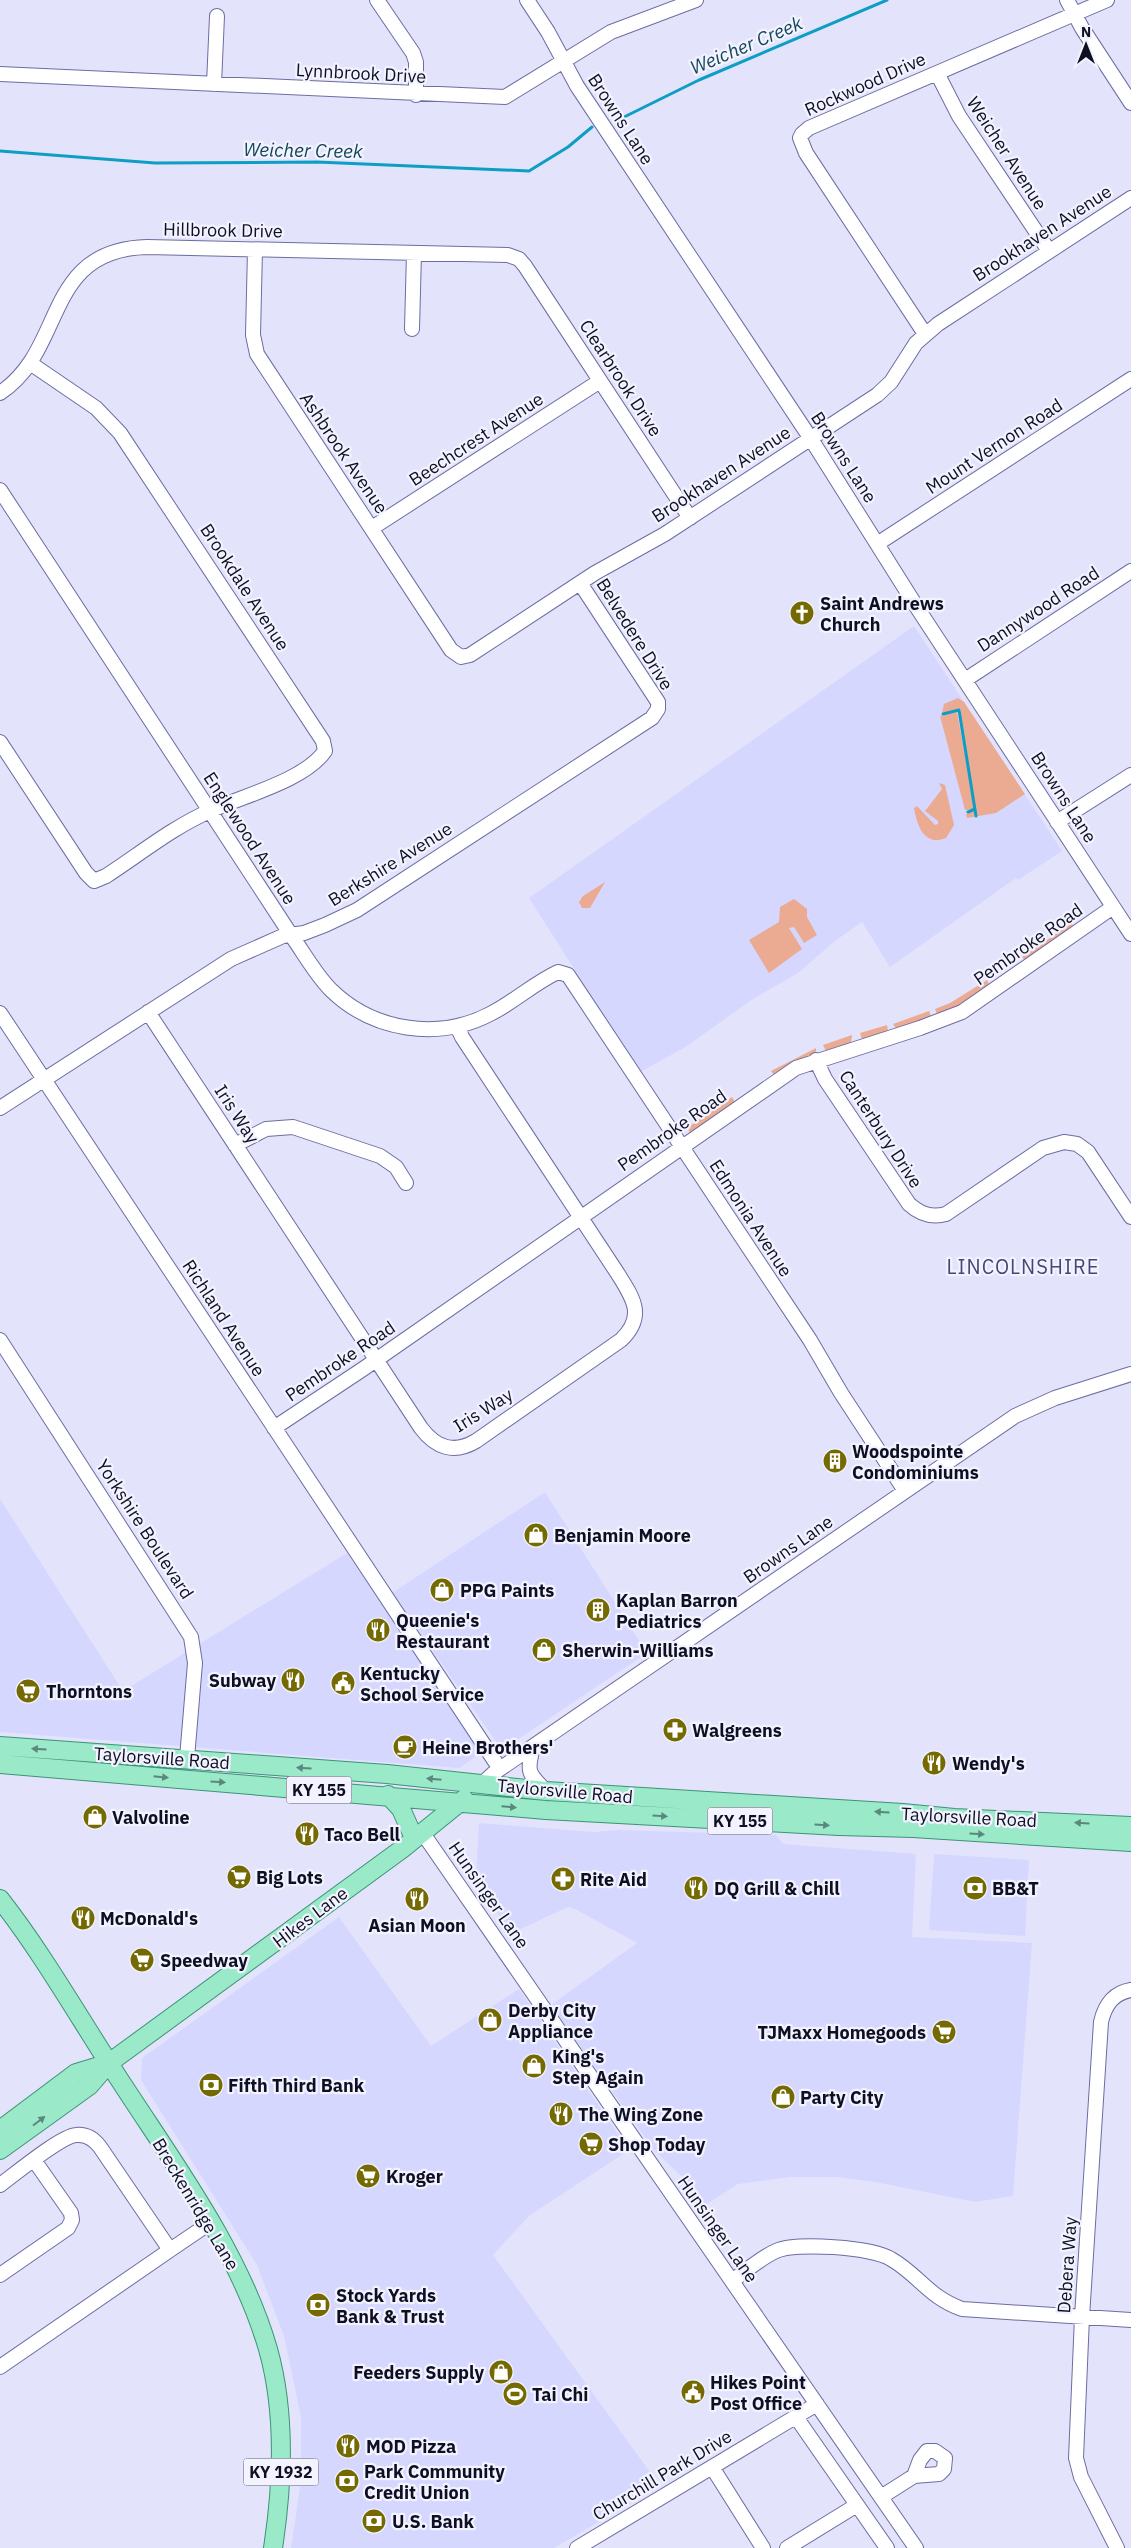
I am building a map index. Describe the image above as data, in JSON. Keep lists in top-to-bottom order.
{
  "streets": {
    "main road": [
      "Taylorsville Road",
      "KY 155",
      "Hikes Lane",
      "Breckenridge Lane",
      "KY 1932"
    ],
    "street": [
      "Lynnbrook Drive",
      "Rockwood Drive",
      "Browns Lane",
      "Weicher Avenue",
      "Hillbrook Drive",
      "Brookhaven Avenue",
      "Clearbrook Drive",
      "Beechcrest Avenue",
      "Mount Vernon Road",
      "Ashbrook Avenue",
      "Brookdale Avenue",
      "Dannywood Road",
      "Belvedere Drive",
      "Englewood Avenue",
      "Berkshire Avenue",
      "Pembroke Road",
      "Iris Way",
      "Canterbury Drive",
      "Edmonia Avenue",
      "Richland Avenue",
      "Yorkshire Boulevard",
      "Hunsinger Lane",
      "Debera Way",
      "Churchill Park Drive"
    ]
  },
  "crossings": [
    ["Lynnbrook Drive", "Browns Lane"],
    ["Rockwood Drive", "Weicher Avenue"],
    ["Rockwood Drive", "Brookhaven Avenue"],
    ["Browns Lane", "Brookhaven Avenue"],
    ["Browns Lane", "Mount Vernon Road"],
    ["Browns Lane", "Dannywood Road"],
    ["Browns Lane", "Pembroke Road"],
    ["Browns Lane", "Edmonia Avenue"],
    ["Browns Lane", "Richland Avenue"],
    ["Browns Lane", "Taylorsville Road"],
    ["Browns Lane", "Hikes Lane"],
    ["Weicher Avenue", "Brookhaven Avenue"],
    ["Hillbrook Drive", "Clearbrook Drive"],
    ["Hillbrook Drive", "Ashbrook Avenue"],
    ["Hillbrook Drive", "Brookdale Avenue"],
    ["Brookhaven Avenue", "Clearbrook Drive"],
    ["Brookhaven Avenue", "Ashbrook Avenue"],
    ["Brookhaven Avenue", "Belvedere Drive"],
    ["Clearbrook Drive", "Beechcrest Avenue"],
    ["Beechcrest Avenue", "Ashbrook Avenue"],
    ["Brookdale Avenue", "Englewood Avenue"],
    ["Belvedere Drive", "Berkshire Avenue"],
    ["Englewood Avenue", "Berkshire Avenue"],
    ["Englewood Avenue", "Iris Way"],
    ["Englewood Avenue", "Edmonia Avenue"],
    ["Berkshire Avenue", "Iris Way"],
    ["Berkshire Avenue", "Richland Avenue"],
    ["Pembroke Road", "Iris Way"],
    ["Pembroke Road", "Canterbury Drive"],
    ["Pembroke Road", "Edmonia Avenue"],
    ["Pembroke Road", "Richland Avenue"],
    ["Yorkshire Boulevard", "Taylorsville Road"],
    ["Taylorsville Road", "Hikes Lane"],
    ["Hunsinger Lane", "Hikes Lane"],
    ["Hunsinger Lane", "Churchill Park Drive"],
    ["Hikes Lane", "Breckenridge Lane"]
  ],
  "districts": ["LINCOLNSHIRE"],
  "water": ["Weicher Creek"],
  "places": {
    "church": ["Saint Andrews Church"],
    "building": ["Woodspointe Condominiums", "Kaplan Barron Pediatrics"],
    "shop": [
      "Benjamin Moore",
      "PPG Paints",
      "Sherwin-Williams",
      "Valvoline",
      "Derby City Appliance",
      "King's Step Again",
      "Party City",
      "Feeders Supply"
    ],
    "restaurant": [
      "Queenie's Restaurant",
      "Subway",
      "Wendy's",
      "Taco Bell",
      "DQ Grill & Chill",
      "Asian Moon",
      "McDonald's",
      "The Wing Zone",
      "MOD Pizza"
    ],
    "public building": ["Kentucky School Service", "Hikes Point Post Office"],
    "supermarket": [
      "Thorntons",
      "Big Lots",
      "Speedway",
      "TJMaxx Homegoods",
      "Shop Today",
      "Kroger"
    ],
    "pharmacy": ["Walgreens", "Rite Aid"],
    "cafe": ["Heine Brothers'"],
    "bank": [
      "BB&T",
      "Fifth Third Bank",
      "Stock Yards Bank & Trust",
      "Park Community Credit Union",
      "U.S. Bank"
    ],
    "sports": ["Tai Chi"]
  },
  "north": "top"
}
